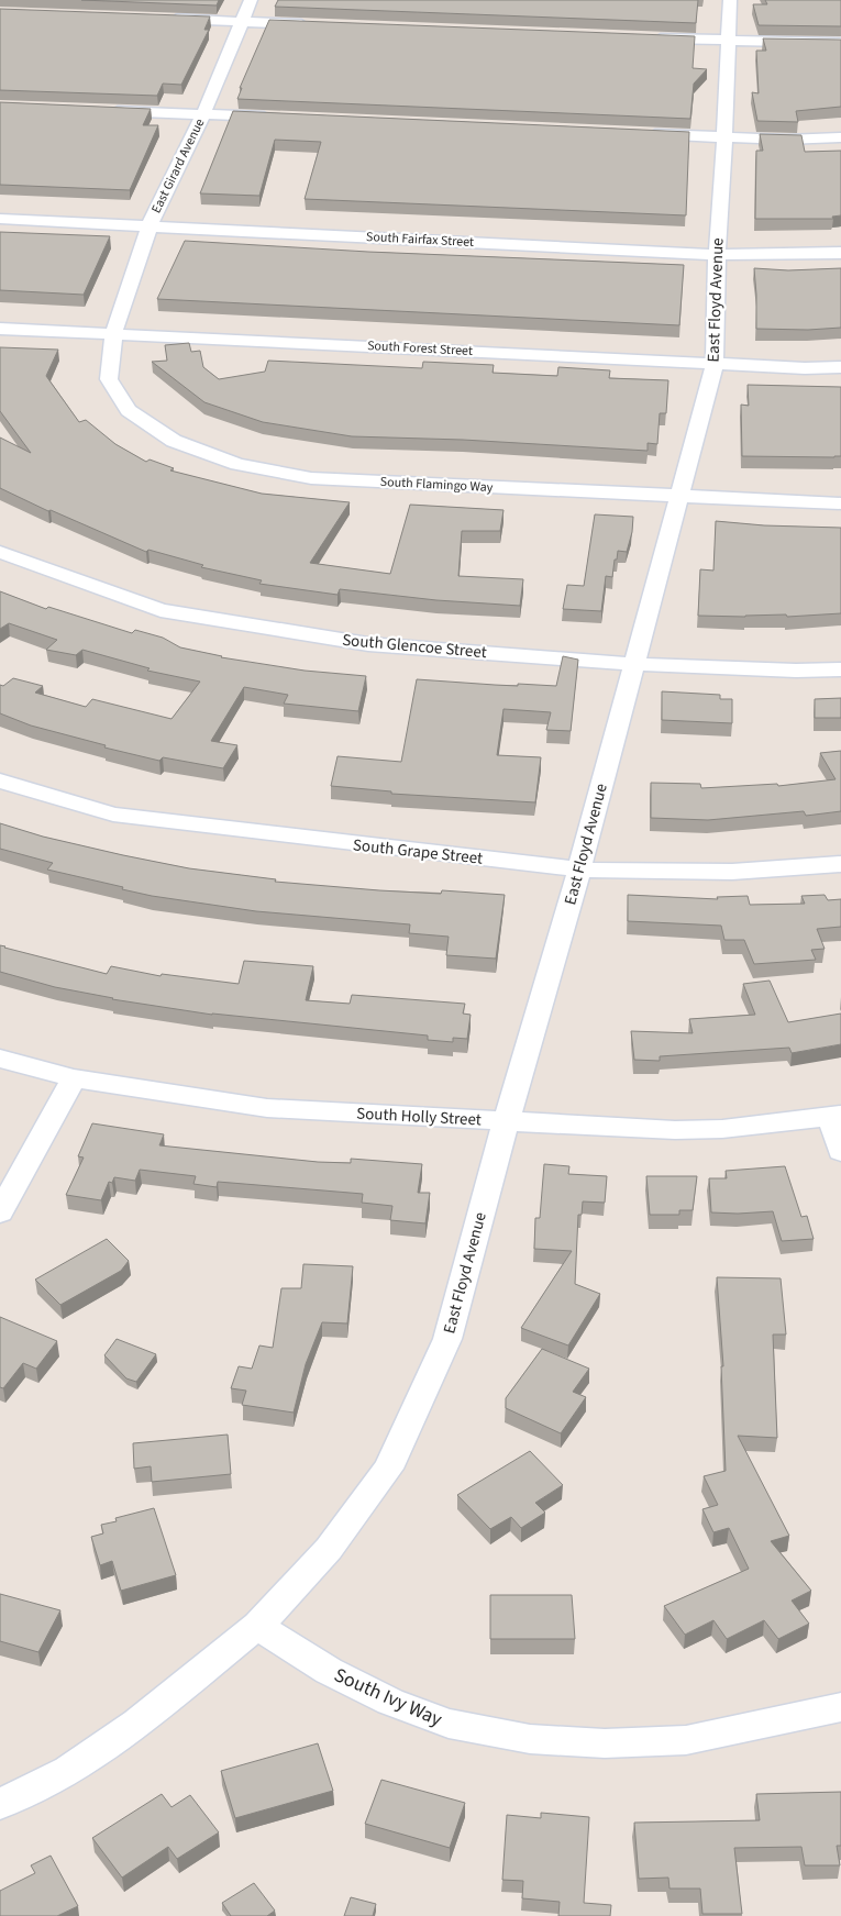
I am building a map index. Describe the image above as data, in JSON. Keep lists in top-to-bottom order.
{
  "streets": {
    "street": [
      "East Girard Avenue",
      "South Fairfax Street",
      "East Floyd Avenue",
      "South Forest Street",
      "South Flamingo Way",
      "South Glencoe Street",
      "South Grape Street",
      "South Holly Street",
      "South Ivy Way"
    ]
  },
  "crossings": [
    ["East Girard Avenue", "South Fairfax Street"],
    ["East Girard Avenue", "South Forest Street"],
    ["East Girard Avenue", "South Flamingo Way"],
    ["South Fairfax Street", "East Floyd Avenue"],
    ["East Floyd Avenue", "South Forest Street"],
    ["East Floyd Avenue", "South Flamingo Way"],
    ["East Floyd Avenue", "South Glencoe Street"],
    ["East Floyd Avenue", "South Grape Street"],
    ["East Floyd Avenue", "South Holly Street"],
    ["East Floyd Avenue", "South Ivy Way"],
    ["South Forest Street", "South Flamingo Way"]
  ]
}
